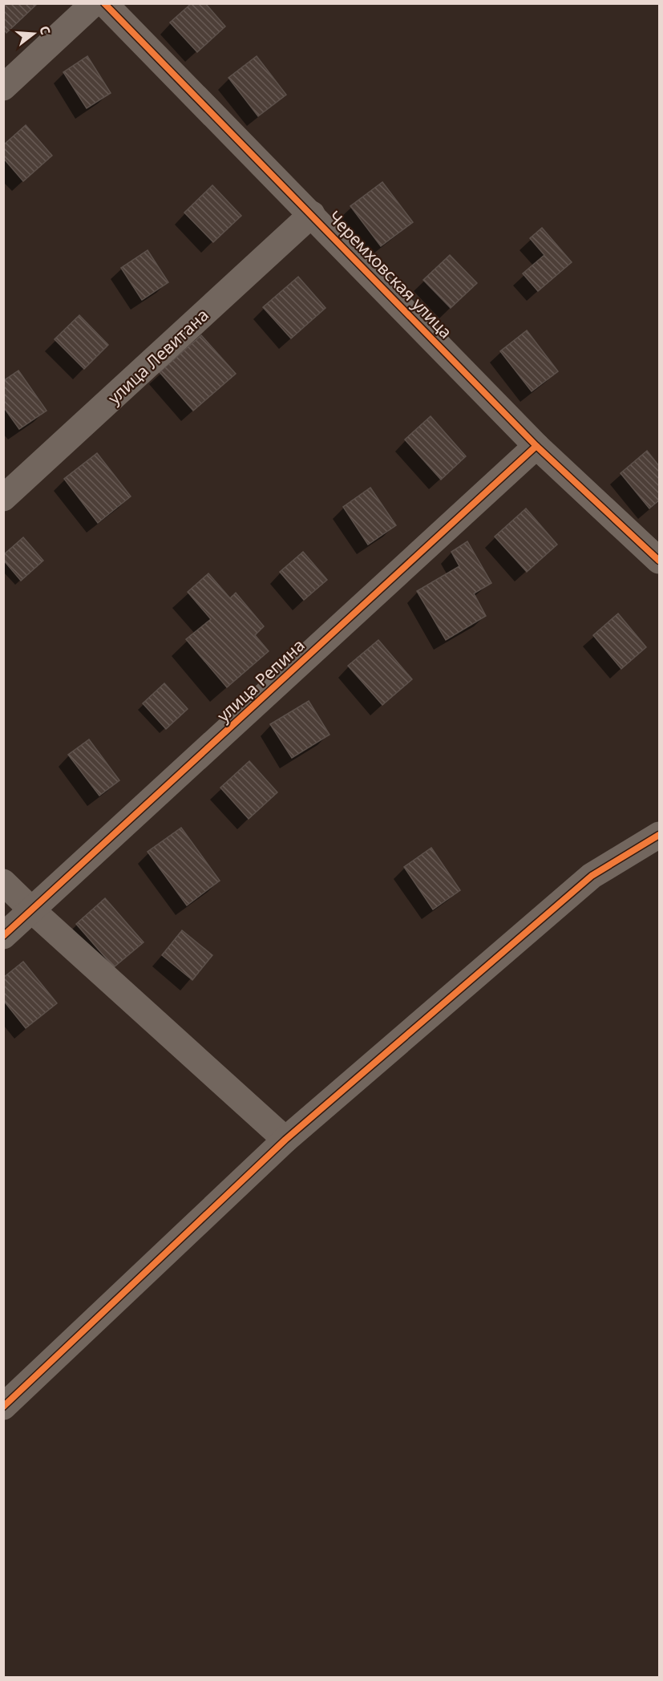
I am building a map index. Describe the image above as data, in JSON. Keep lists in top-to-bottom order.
{
  "streets": {
    "street": ["Черемховская улица", "улица Левитана", "улица Репина"]
  },
  "crossings": [
    ["Черемховская улица", "улица Левитана"],
    ["Черемховская улица", "улица Репина"]
  ],
  "north": "right"
}
